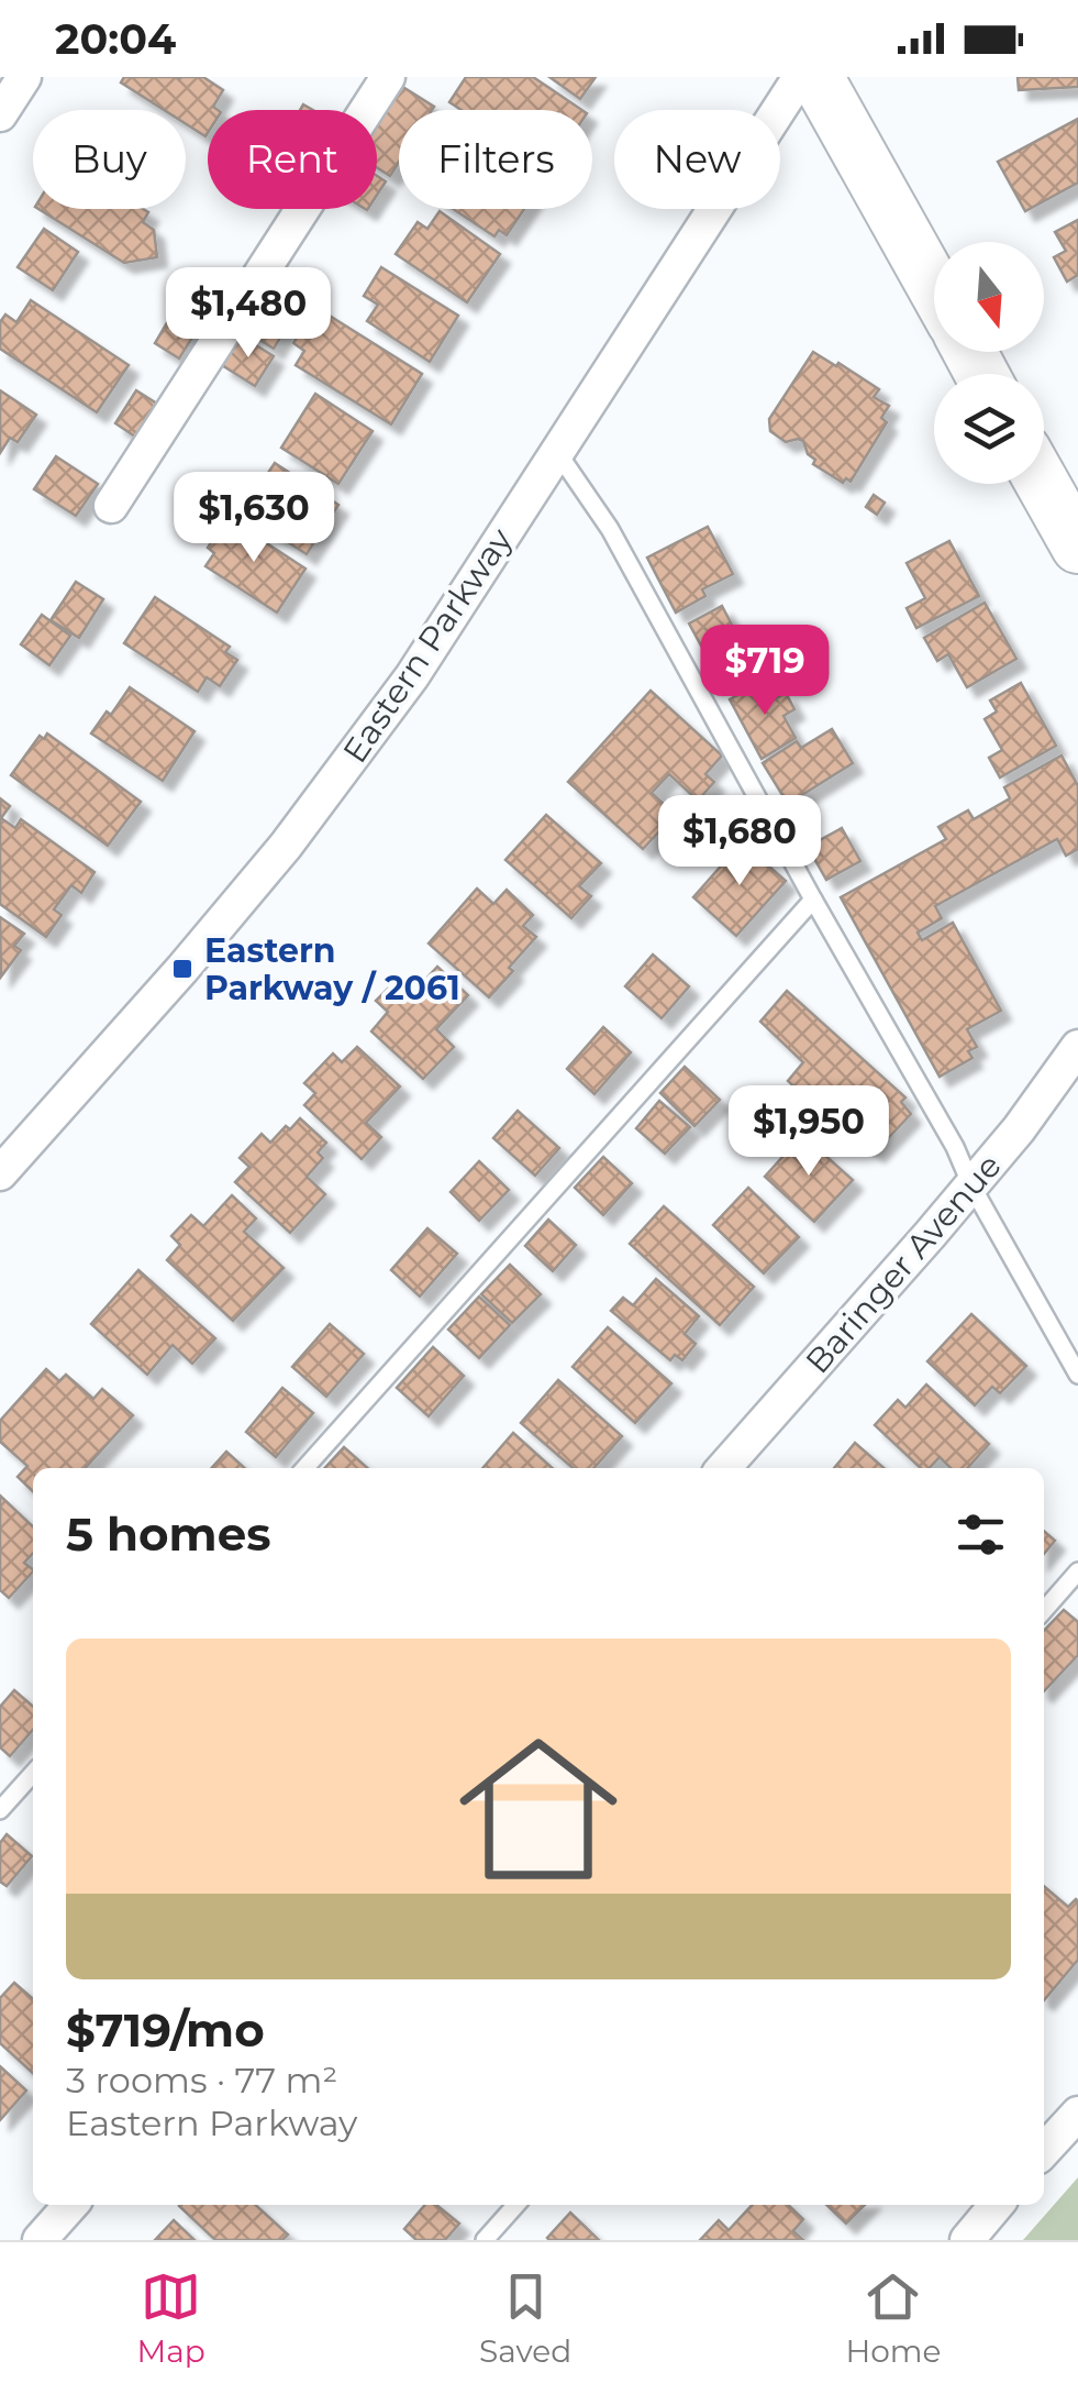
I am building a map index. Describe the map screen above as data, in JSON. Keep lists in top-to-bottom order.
{
  "streets": {
    "street": ["Eastern Parkway", "Baringer Avenue"]
  },
  "places": {
    "transit": ["Eastern Parkway / 2061"]
  },
  "north": "bottom",
  "page": {
    "status": "20:04",
    "chip": [
      "Buy",
      "Rent",
      "Filters",
      "New"
    ],
    "price": [
      "$1,480",
      "$1,630",
      "$719",
      "$1,680",
      "$1,950"
    ],
    "heading": "5 homes",
    "list": [
      {
        "name": "$719/mo",
        "note": "3 rooms · 77 m² · Eastern Parkway"
      }
    ],
    "tabs": ["Map", "Saved", "Home"]
  }
}
